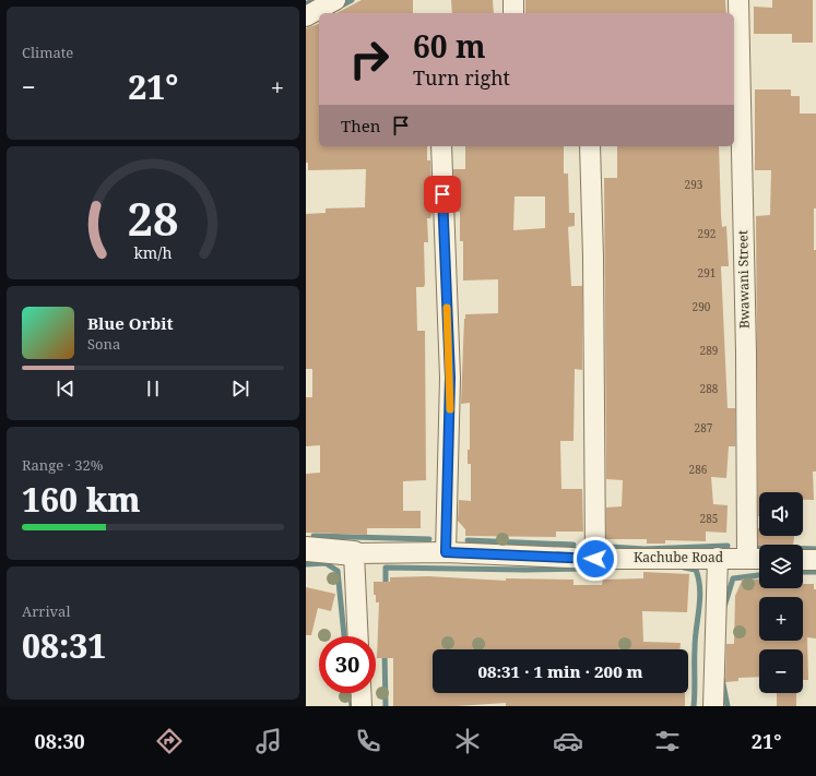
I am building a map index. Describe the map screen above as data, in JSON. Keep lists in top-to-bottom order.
{
  "streets": {
    "street": ["Bwawani Street", "Kachube Road"]
  },
  "crossings": [
    ["Bwawani Street", "Kachube Road"]
  ],
  "house_numbers": [
    "293",
    "292",
    "291",
    "290",
    "289",
    "288",
    "287",
    "286",
    "285"
  ],
  "page": {
    "tile": [
      "Climate",
      ["Range · 32%", "160 km"],
      ["Arrival", "08:31"]
    ],
    "turn": ["60 m", "Turn right"],
    "heat": ["−", "21°", "+"],
    "then": "Then",
    "song": ["Blue Orbit", "Sona"],
    "map_buttons": ["+", "−"],
    "limit": "30",
    "trip": "08:31 · 1 min · 200 m",
    "tabs": ["08:30", "21°"],
    "gauge": ["28", "km/h"]
  }
}
